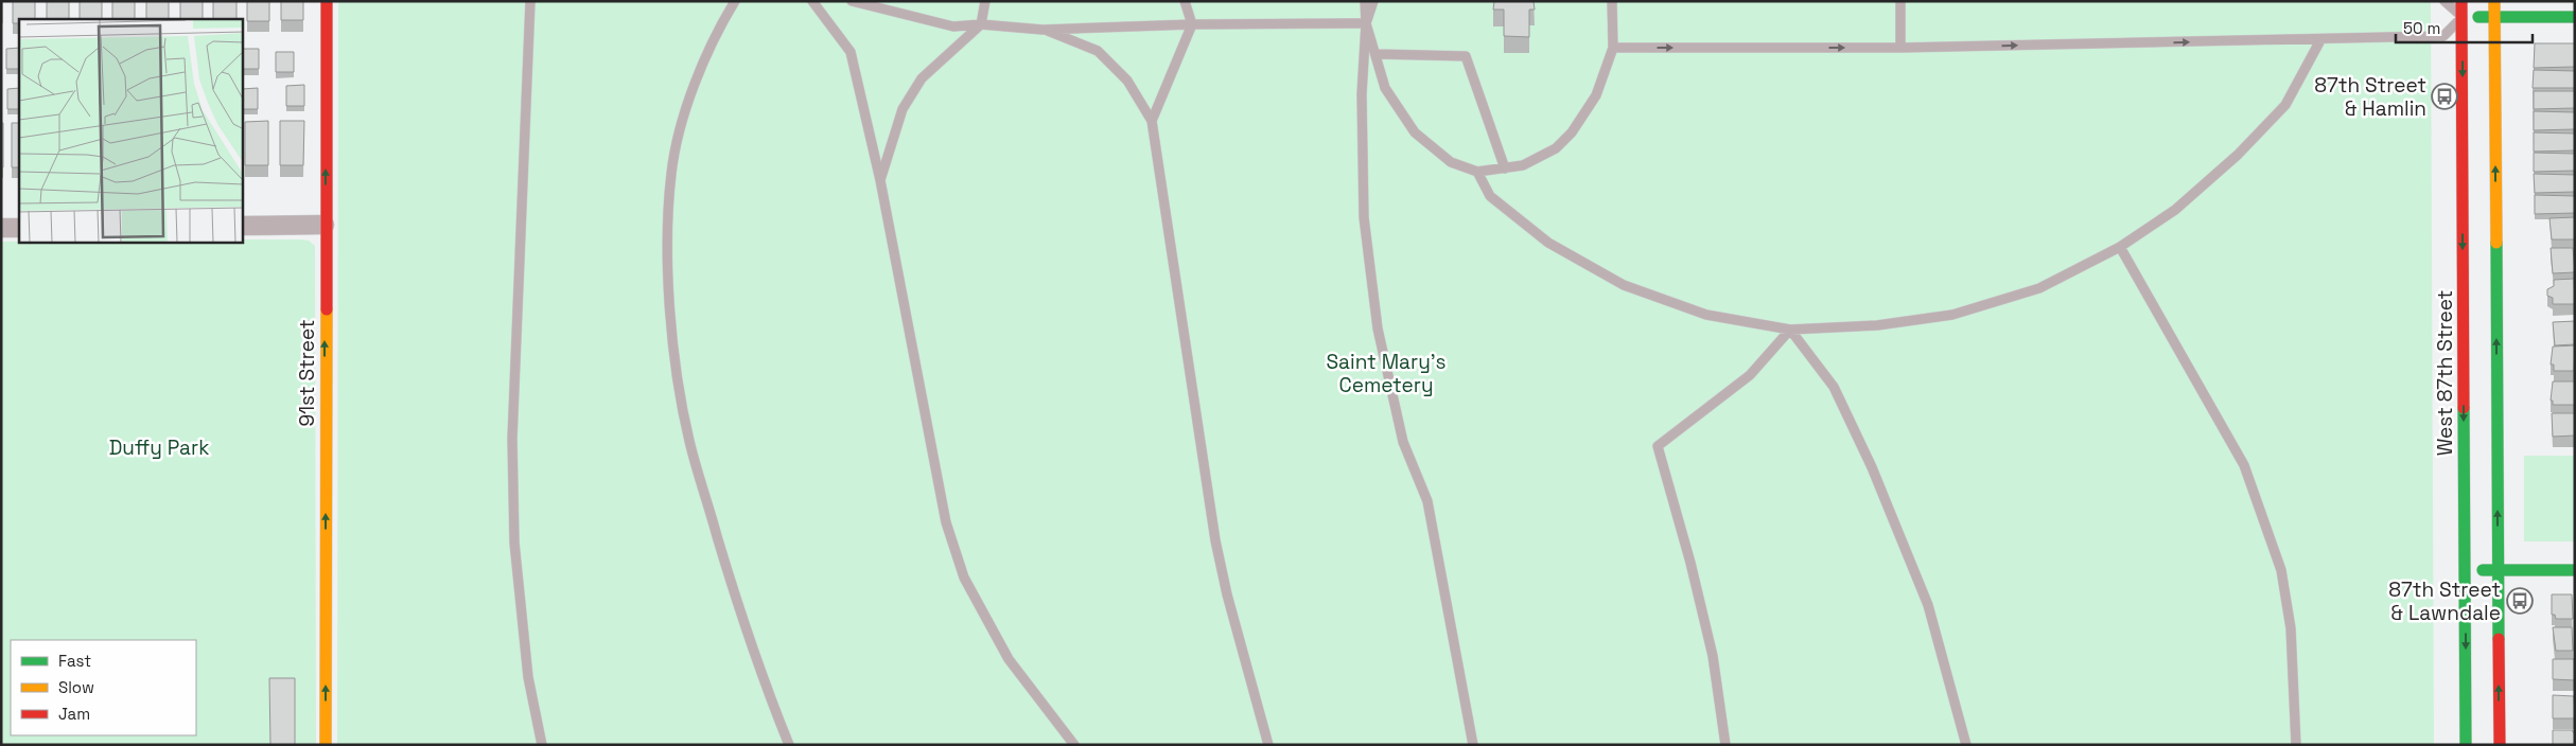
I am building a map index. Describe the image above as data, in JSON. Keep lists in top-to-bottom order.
{
  "streets": {
    "main road": ["91st Street", "West 87th Street"]
  },
  "one_way": ["91st Street"],
  "parks": ["Saint Mary's Cemetery", "Duffy Park"],
  "places": {
    "bus stop": ["87th Street & Hamlin", "87th Street & Lawndale"]
  },
  "legend": ["Fast", "Slow", "Jam"],
  "scale_bar": "50 m"
}
